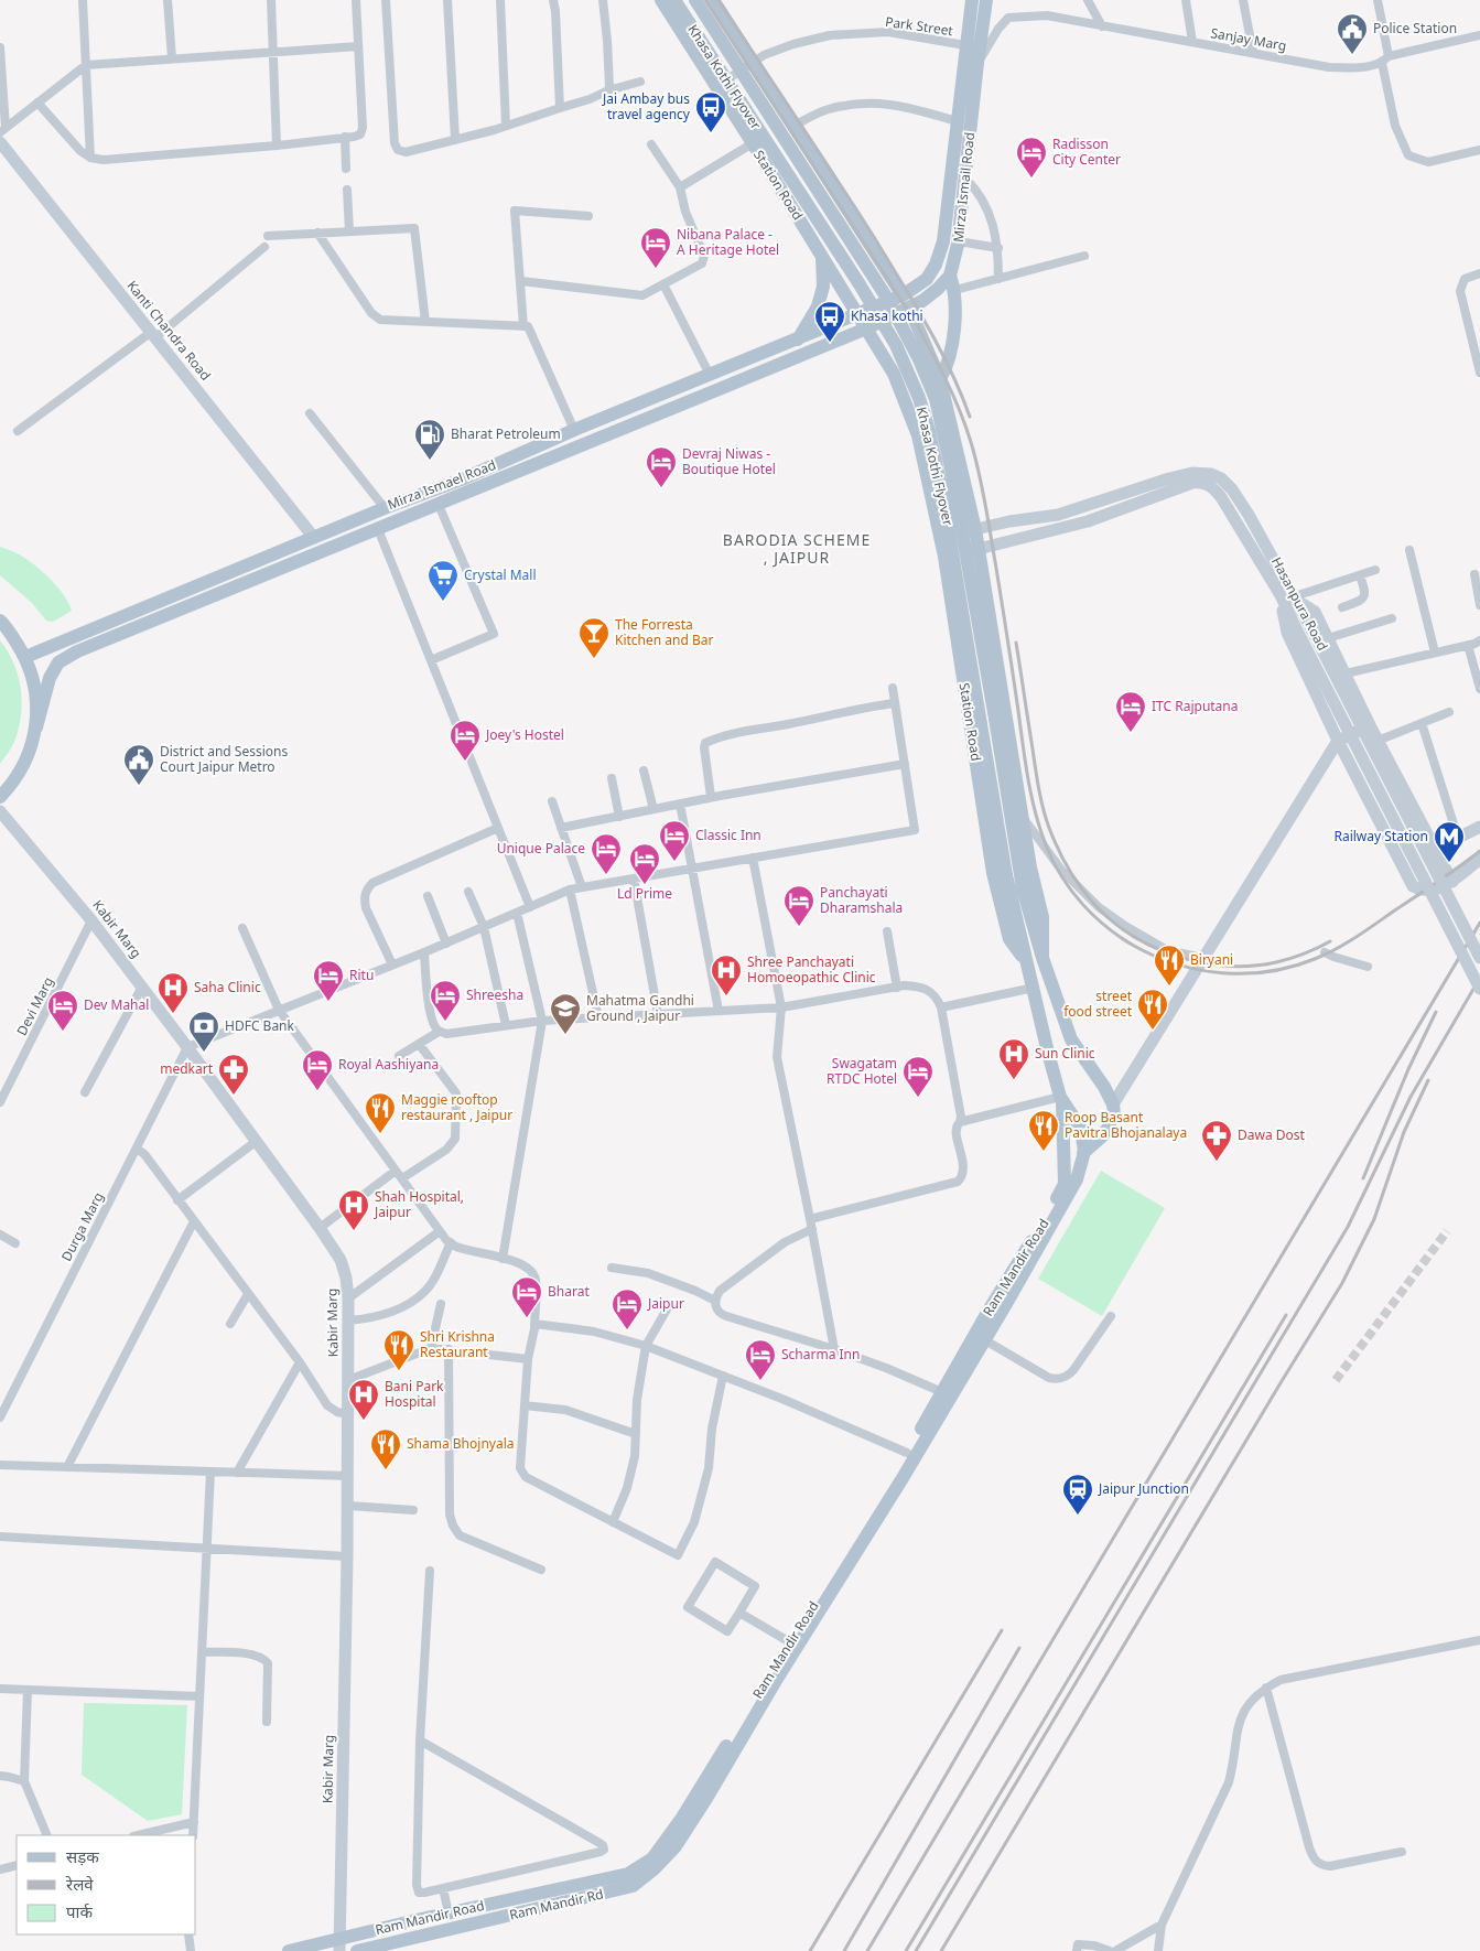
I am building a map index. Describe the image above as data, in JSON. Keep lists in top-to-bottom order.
{
  "streets": {
    "main road": [
      "Khasa Kothi Flyover",
      "Station Road",
      "Mirza Ismail Road",
      "Mirza Ismael Road",
      "Ram Mandir Road",
      "Ram Mandir Rd"
    ],
    "street": [
      "Park Street",
      "Sanjay Marg",
      "Kanti Chandra Road",
      "Hasanpura Road",
      "Kabir Marg",
      "Devi Marg",
      "Durga Marg"
    ]
  },
  "crossings": [
    ["Park Street", "Station Road"],
    ["Park Street", "Mirza Ismail Road"],
    ["Sanjay Marg", "Mirza Ismail Road"],
    ["Khasa Kothi Flyover", "Station Road"],
    ["Station Road", "Mirza Ismail Road"],
    ["Station Road", "Mirza Ismael Road"],
    ["Station Road", "Hasanpura Road"],
    ["Station Road", "Ram Mandir Road"],
    ["Mirza Ismail Road", "Mirza Ismael Road"],
    ["Kanti Chandra Road", "Mirza Ismael Road"],
    ["Kabir Marg", "Devi Marg"],
    ["Kabir Marg", "Durga Marg"],
    ["Kabir Marg", "Ram Mandir Road"],
    ["Ram Mandir Road", "Ram Mandir Rd"]
  ],
  "districts": ["BARODIA SCHEME , JAIPUR"],
  "places": {
    "public building": ["Police Station", "District and Sessions Court Jaipur Metro"],
    "bus stop": ["Jai Ambay bus travel agency", "Khasa kothi"],
    "hotel": [
      "Radisson City Center",
      "Nibana Palace - A Heritage Hotel",
      "Devraj Niwas - Boutique Hotel",
      "ITC Rajputana",
      "Joey's Hostel",
      "Classic Inn",
      "Unique Palace",
      "Ld Prime",
      "Panchayati Dharamshala",
      "Ritu",
      "Shreesha",
      "Dev Mahal",
      "Royal Aashiyana",
      "Swagatam RTDC Hotel",
      "Bharat",
      "Jaipur",
      "Scharma Inn"
    ],
    "fuel station": ["Bharat Petroleum"],
    "supermarket": ["Crystal Mall"],
    "bar": ["The Forresta Kitchen and Bar"],
    "metro station": ["Railway Station"],
    "restaurant": [
      "Biryani",
      "street food street",
      "Maggie rooftop restaurant , Jaipur",
      "Roop Basant Pavitra Bhojanalaya",
      "Shri Krishna Restaurant",
      "Shama Bhojnyala"
    ],
    "hospital": [
      "Shree Panchayati Homoeopathic Clinic",
      "Saha Clinic",
      "Sun Clinic",
      "Shah Hospital, Jaipur",
      "Bani Park Hospital"
    ],
    "school or university": ["Mahatma Gandhi Ground , Jaipur"],
    "bank": ["HDFC Bank"],
    "pharmacy": ["medkart", "Dawa Dost"],
    "station": ["Jaipur Junction"]
  },
  "legend": ["सड़क", "रेलवे", "पार्क"]
}
